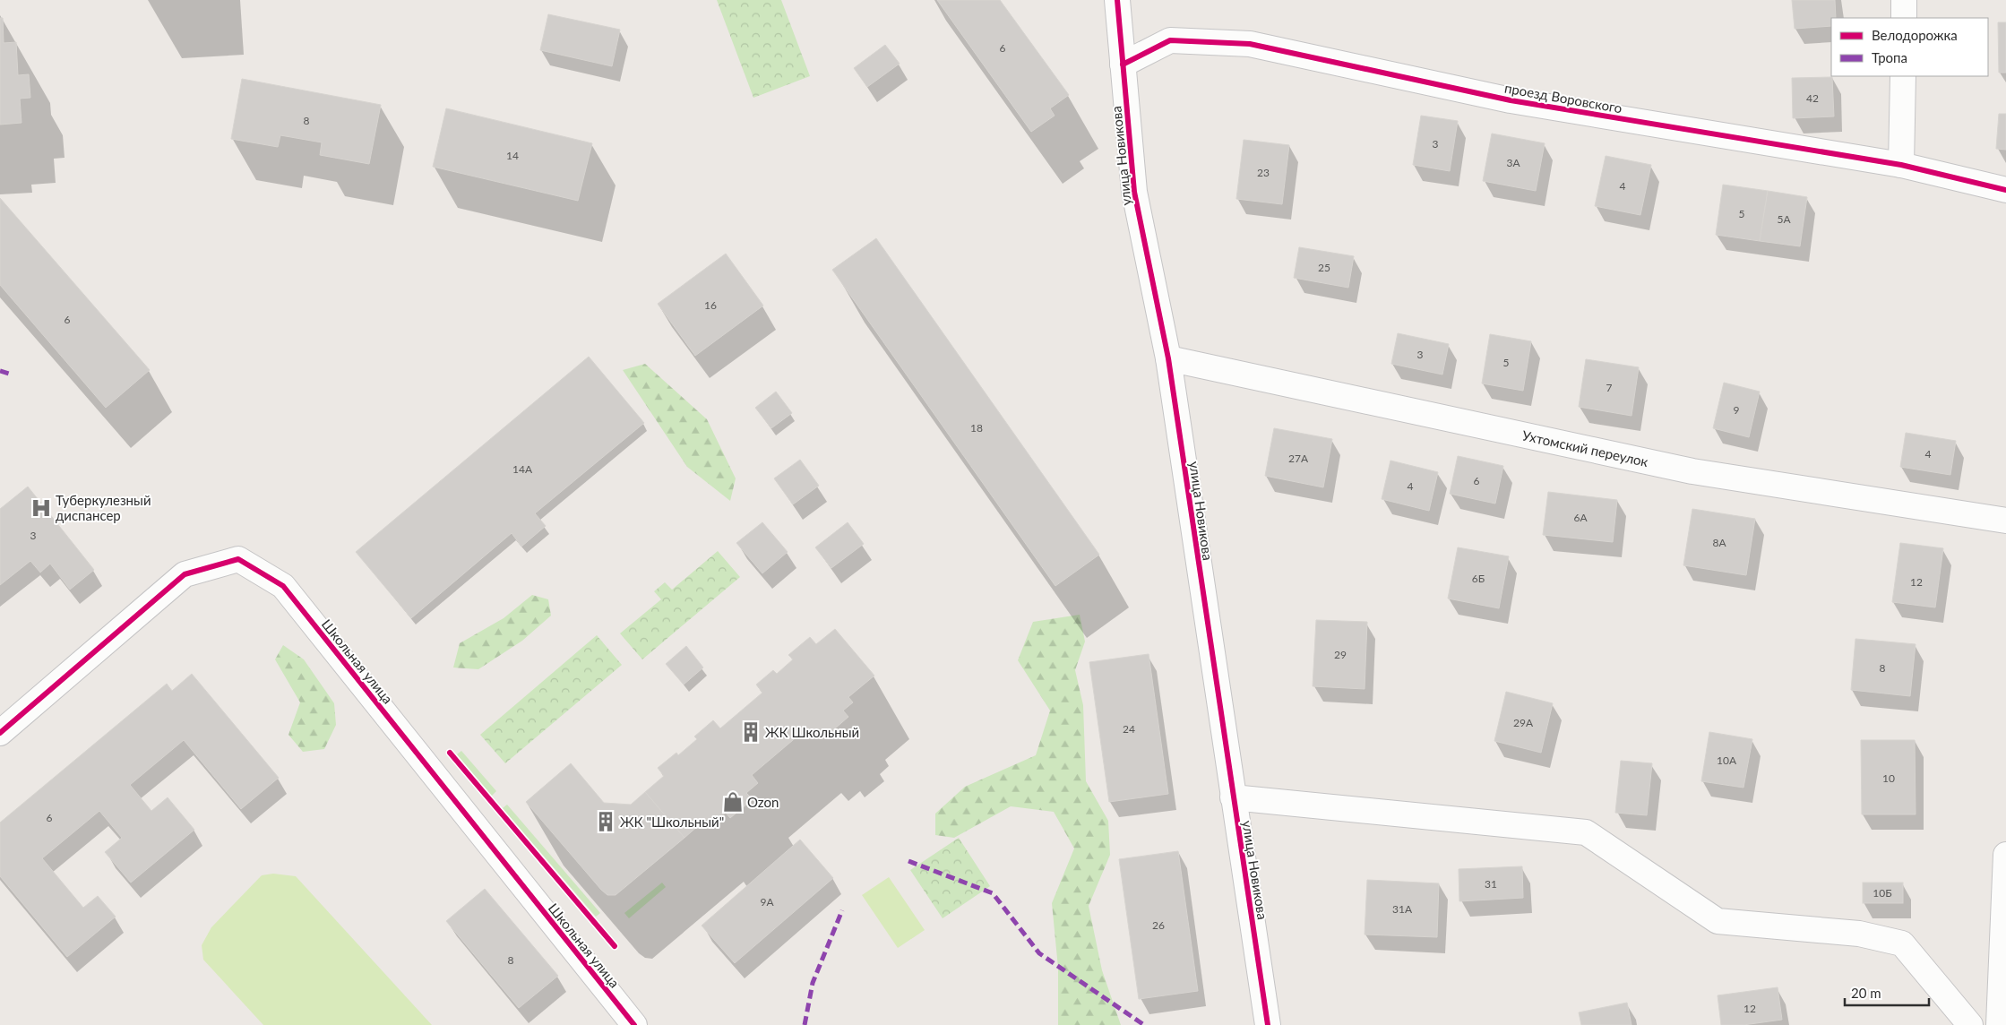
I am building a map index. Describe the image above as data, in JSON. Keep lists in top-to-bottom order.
{
  "streets": {
    "street": [
      "проезд Воровского",
      "улица Новикова",
      "Ухтомский переулок",
      "Школьная улица"
    ]
  },
  "crossings": [
    ["проезд Воровского", "улица Новикова"],
    ["улица Новикова", "Ухтомский переулок"]
  ],
  "places": {
    "hospital": ["Туберкулезный диспансер"],
    "building": ["ЖК Школьный", "ЖК \"Школьный\""],
    "shop": ["Ozon"]
  },
  "house_numbers": [
    "6",
    "42",
    "8",
    "3",
    "14",
    "3А",
    "23",
    "4",
    "5",
    "5А",
    "25",
    "16",
    "6",
    "3",
    "5",
    "7",
    "9",
    "18",
    "4",
    "27А",
    "14А",
    "6",
    "4",
    "6А",
    "3",
    "8А",
    "6Б",
    "12",
    "29",
    "8",
    "29А",
    "24",
    "10А",
    "10",
    "6",
    "31",
    "10Б",
    "9А",
    "31А",
    "26",
    "8",
    "12"
  ],
  "legend": ["Велодорожка", "Тропа"],
  "scale_bar": "20 m"
}
